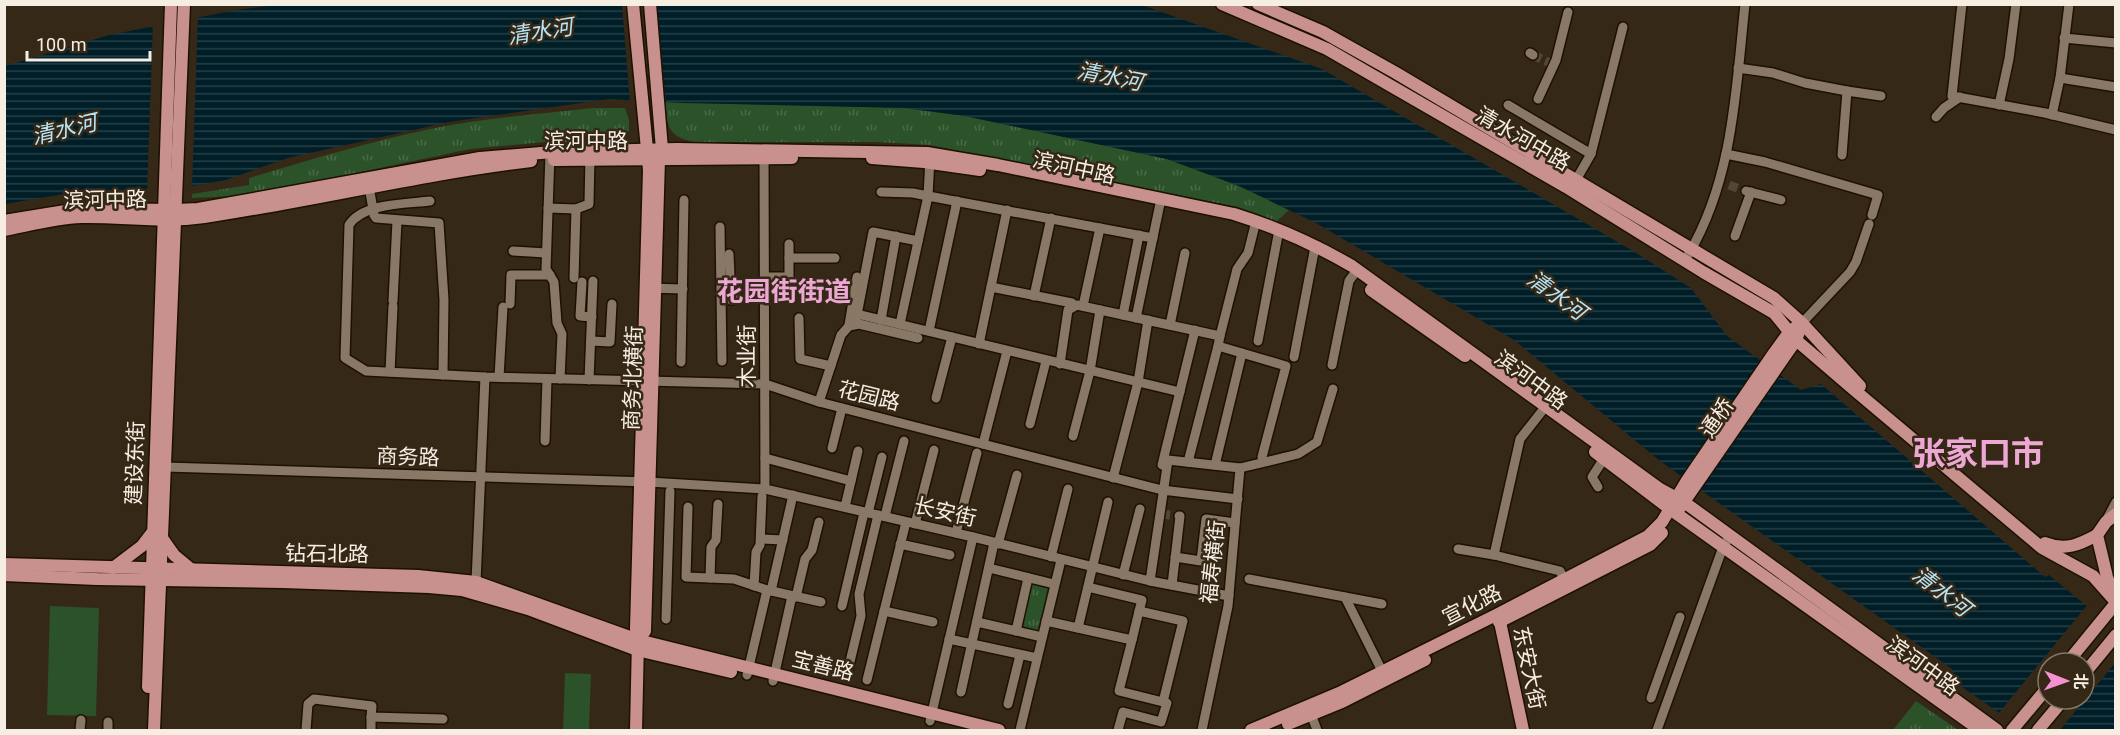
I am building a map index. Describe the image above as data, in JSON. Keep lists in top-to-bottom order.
{
  "streets": {
    "main road": [
      "清水河中路",
      "滨河中路",
      "商务北横街",
      "通桥",
      "建设东街",
      "钻石北路",
      "宣化路",
      "宝善路",
      "东安大街"
    ],
    "street": [
      "木业街",
      "花园路",
      "商务路",
      "长安街",
      "福寿横街"
    ]
  },
  "crossings": [
    ["滨河中路", "木业街"],
    ["滨河中路", "商务北横街"],
    ["滨河中路", "通桥"],
    ["滨河中路", "建设东街"],
    ["滨河中路", "宣化路"],
    ["木业街", "花园路"],
    ["木业街", "长安街"],
    ["商务北横街", "花园路"],
    ["商务北横街", "商务路"],
    ["商务北横街", "长安街"],
    ["商务北横街", "钻石北路"],
    ["商务北横街", "宝善路"],
    ["花园路", "福寿横街"],
    ["通桥", "宣化路"],
    ["商务路", "建设东街"],
    ["商务路", "长安街"],
    ["建设东街", "钻石北路"],
    ["长安街", "福寿横街"],
    ["钻石北路", "宝善路"],
    ["宣化路", "东安大街"]
  ],
  "districts": ["花园街街道", "张家口市"],
  "water": ["清水河"],
  "scale_bar": "100 m",
  "north": "right"
}
